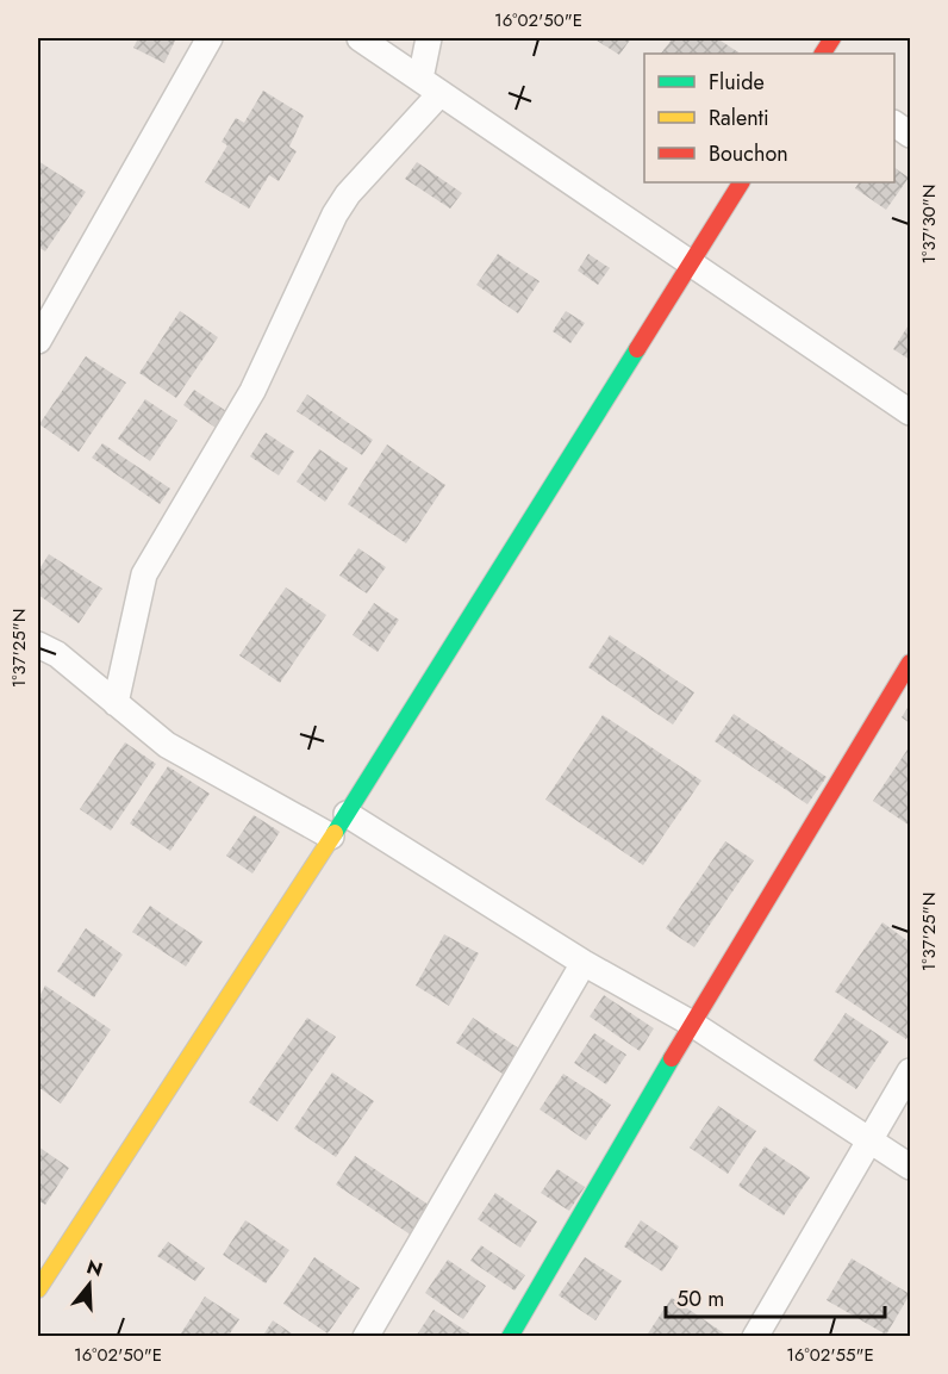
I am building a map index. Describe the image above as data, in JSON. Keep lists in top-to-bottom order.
{
  "legend": ["Fluide", "Ralenti", "Bouchon"],
  "scale_bar": "50 m",
  "north": "top",
  "coordinates": [
    "16°02'50\"E",
    "1°37'30\"N",
    "1°37'25\"N",
    "16°02'55\"E"
  ]
}
